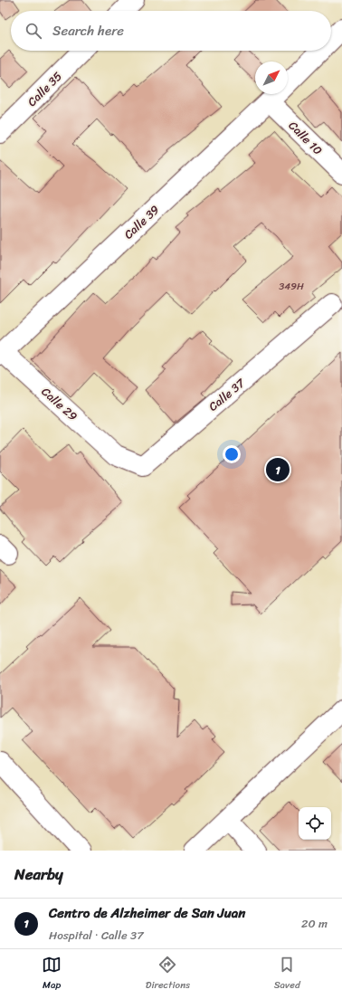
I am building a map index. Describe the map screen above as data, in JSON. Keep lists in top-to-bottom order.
{
  "streets": {
    "street": [
      "Calle 35",
      "Calle 10",
      "Calle 39",
      "Calle 37",
      "Calle 29"
    ]
  },
  "crossings": [
    ["Calle 39", "Calle 29"],
    ["Calle 37", "Calle 29"]
  ],
  "house_numbers": ["349H"],
  "north": "top right",
  "page": {
    "search": "Search here",
    "pins": "1",
    "heading": "Nearby",
    "list": [
      {
        "mark": "1",
        "name": "Centro de Alzheimer de San Juan",
        "note": "Hospital · Calle 37",
        "value": "20 m"
      }
    ],
    "nav": ["Map", "Directions", "Saved"]
  }
}
